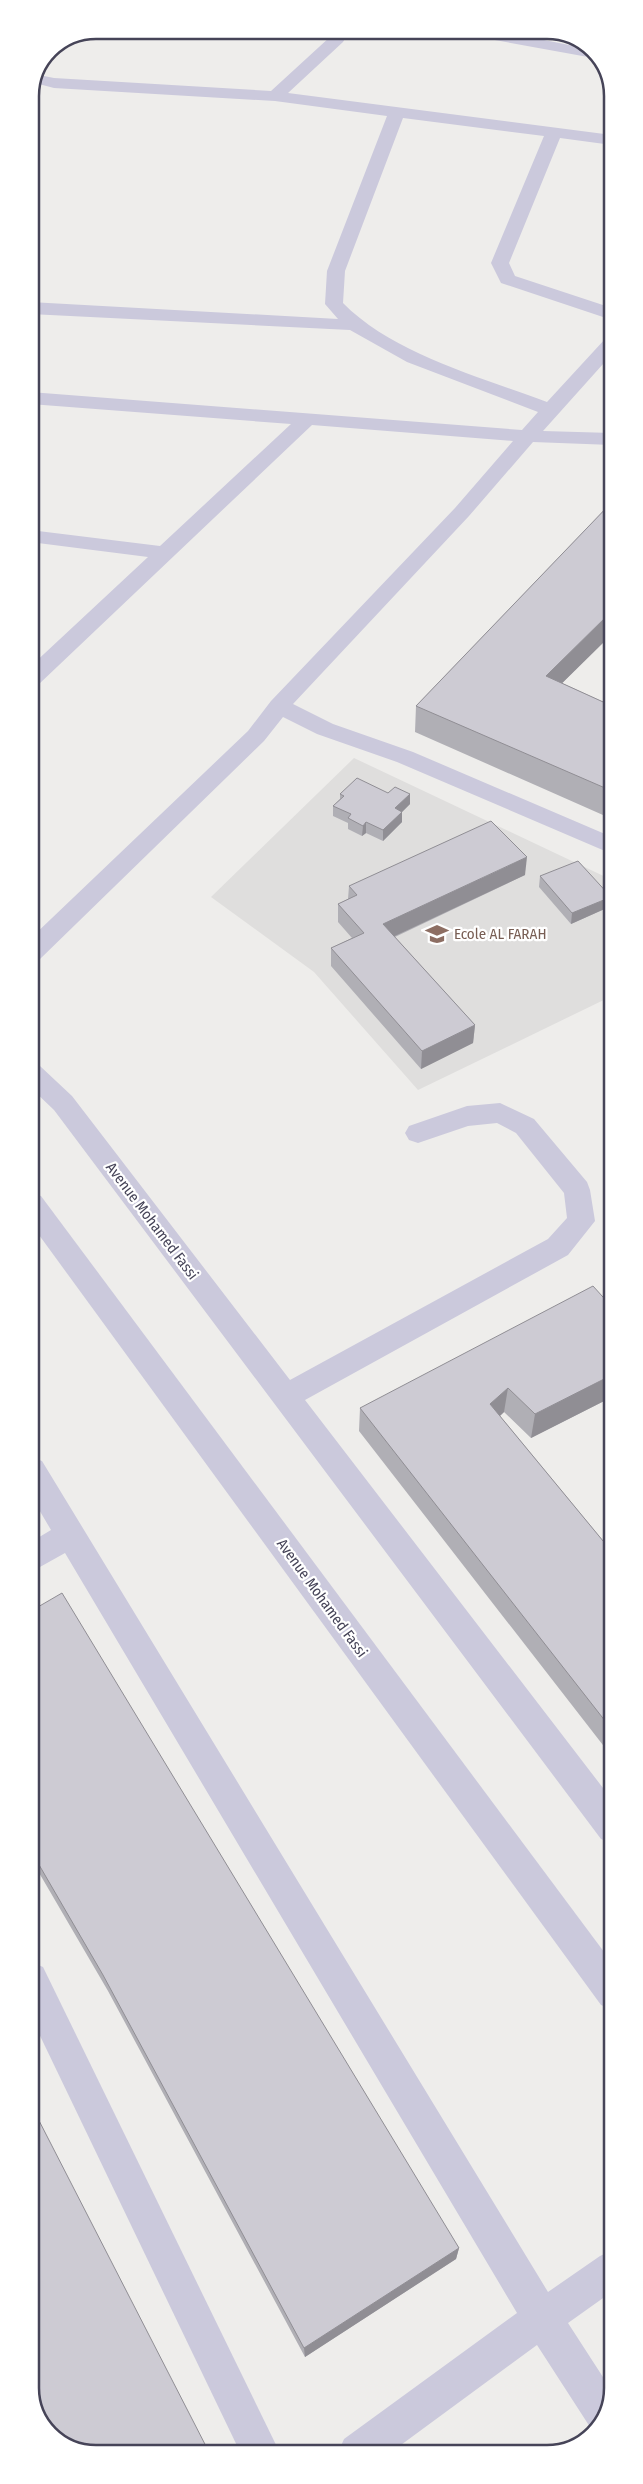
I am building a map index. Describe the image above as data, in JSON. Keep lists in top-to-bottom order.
{
  "streets": {
    "street": ["Avenue Mohamed Fassi"]
  },
  "places": {
    "school or university": ["Ecole AL FARAH"]
  }
}
